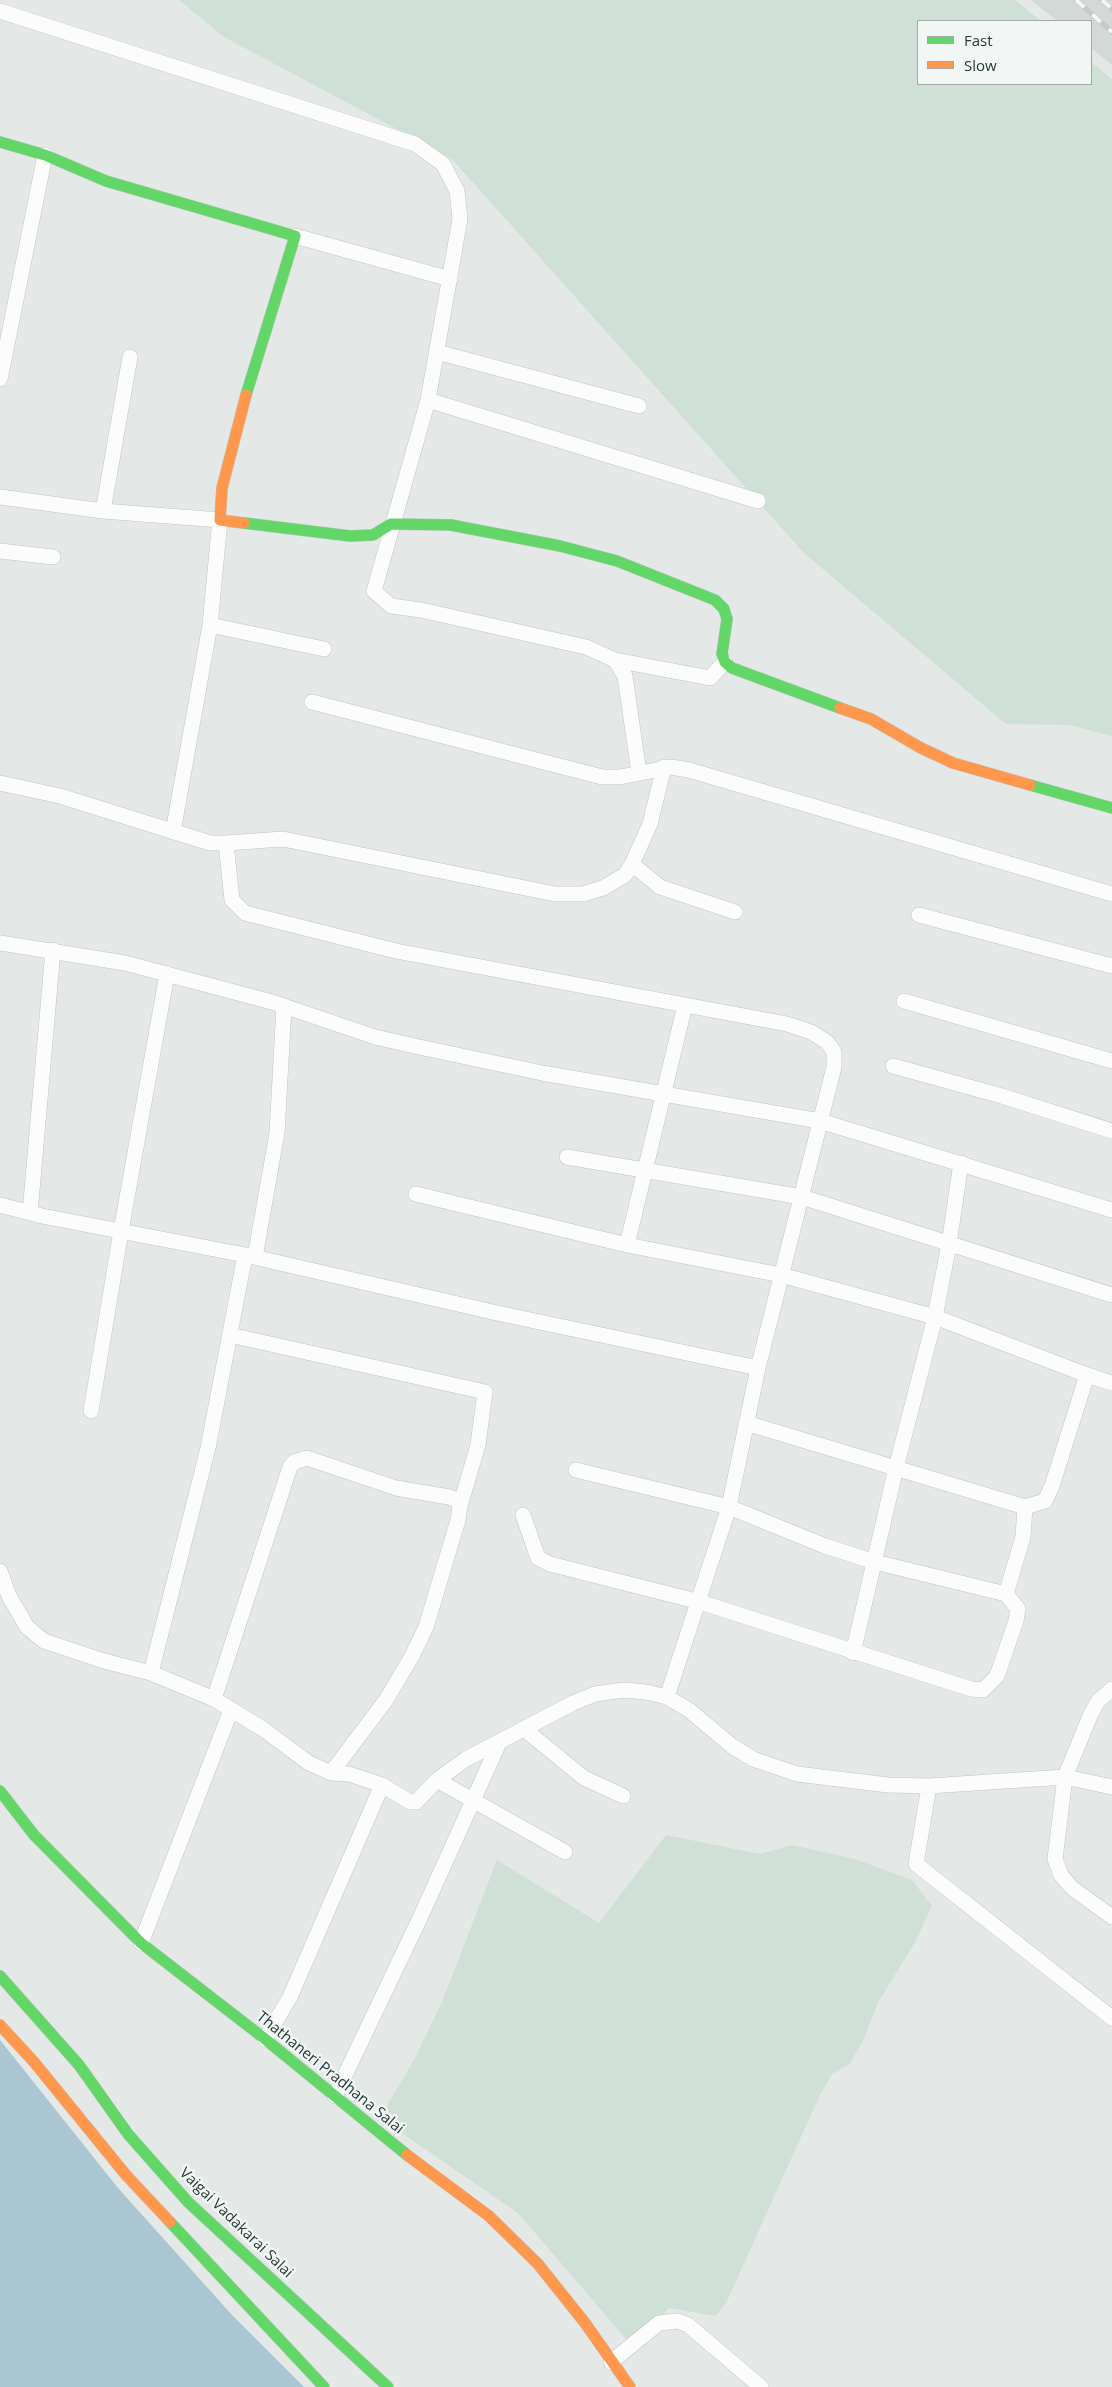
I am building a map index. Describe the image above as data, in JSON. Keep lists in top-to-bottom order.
{
  "streets": {
    "street": ["Thathaneri Pradhana Salai", "Vaigai Vadakarai Salai"]
  },
  "legend": ["Fast", "Slow"]
}
